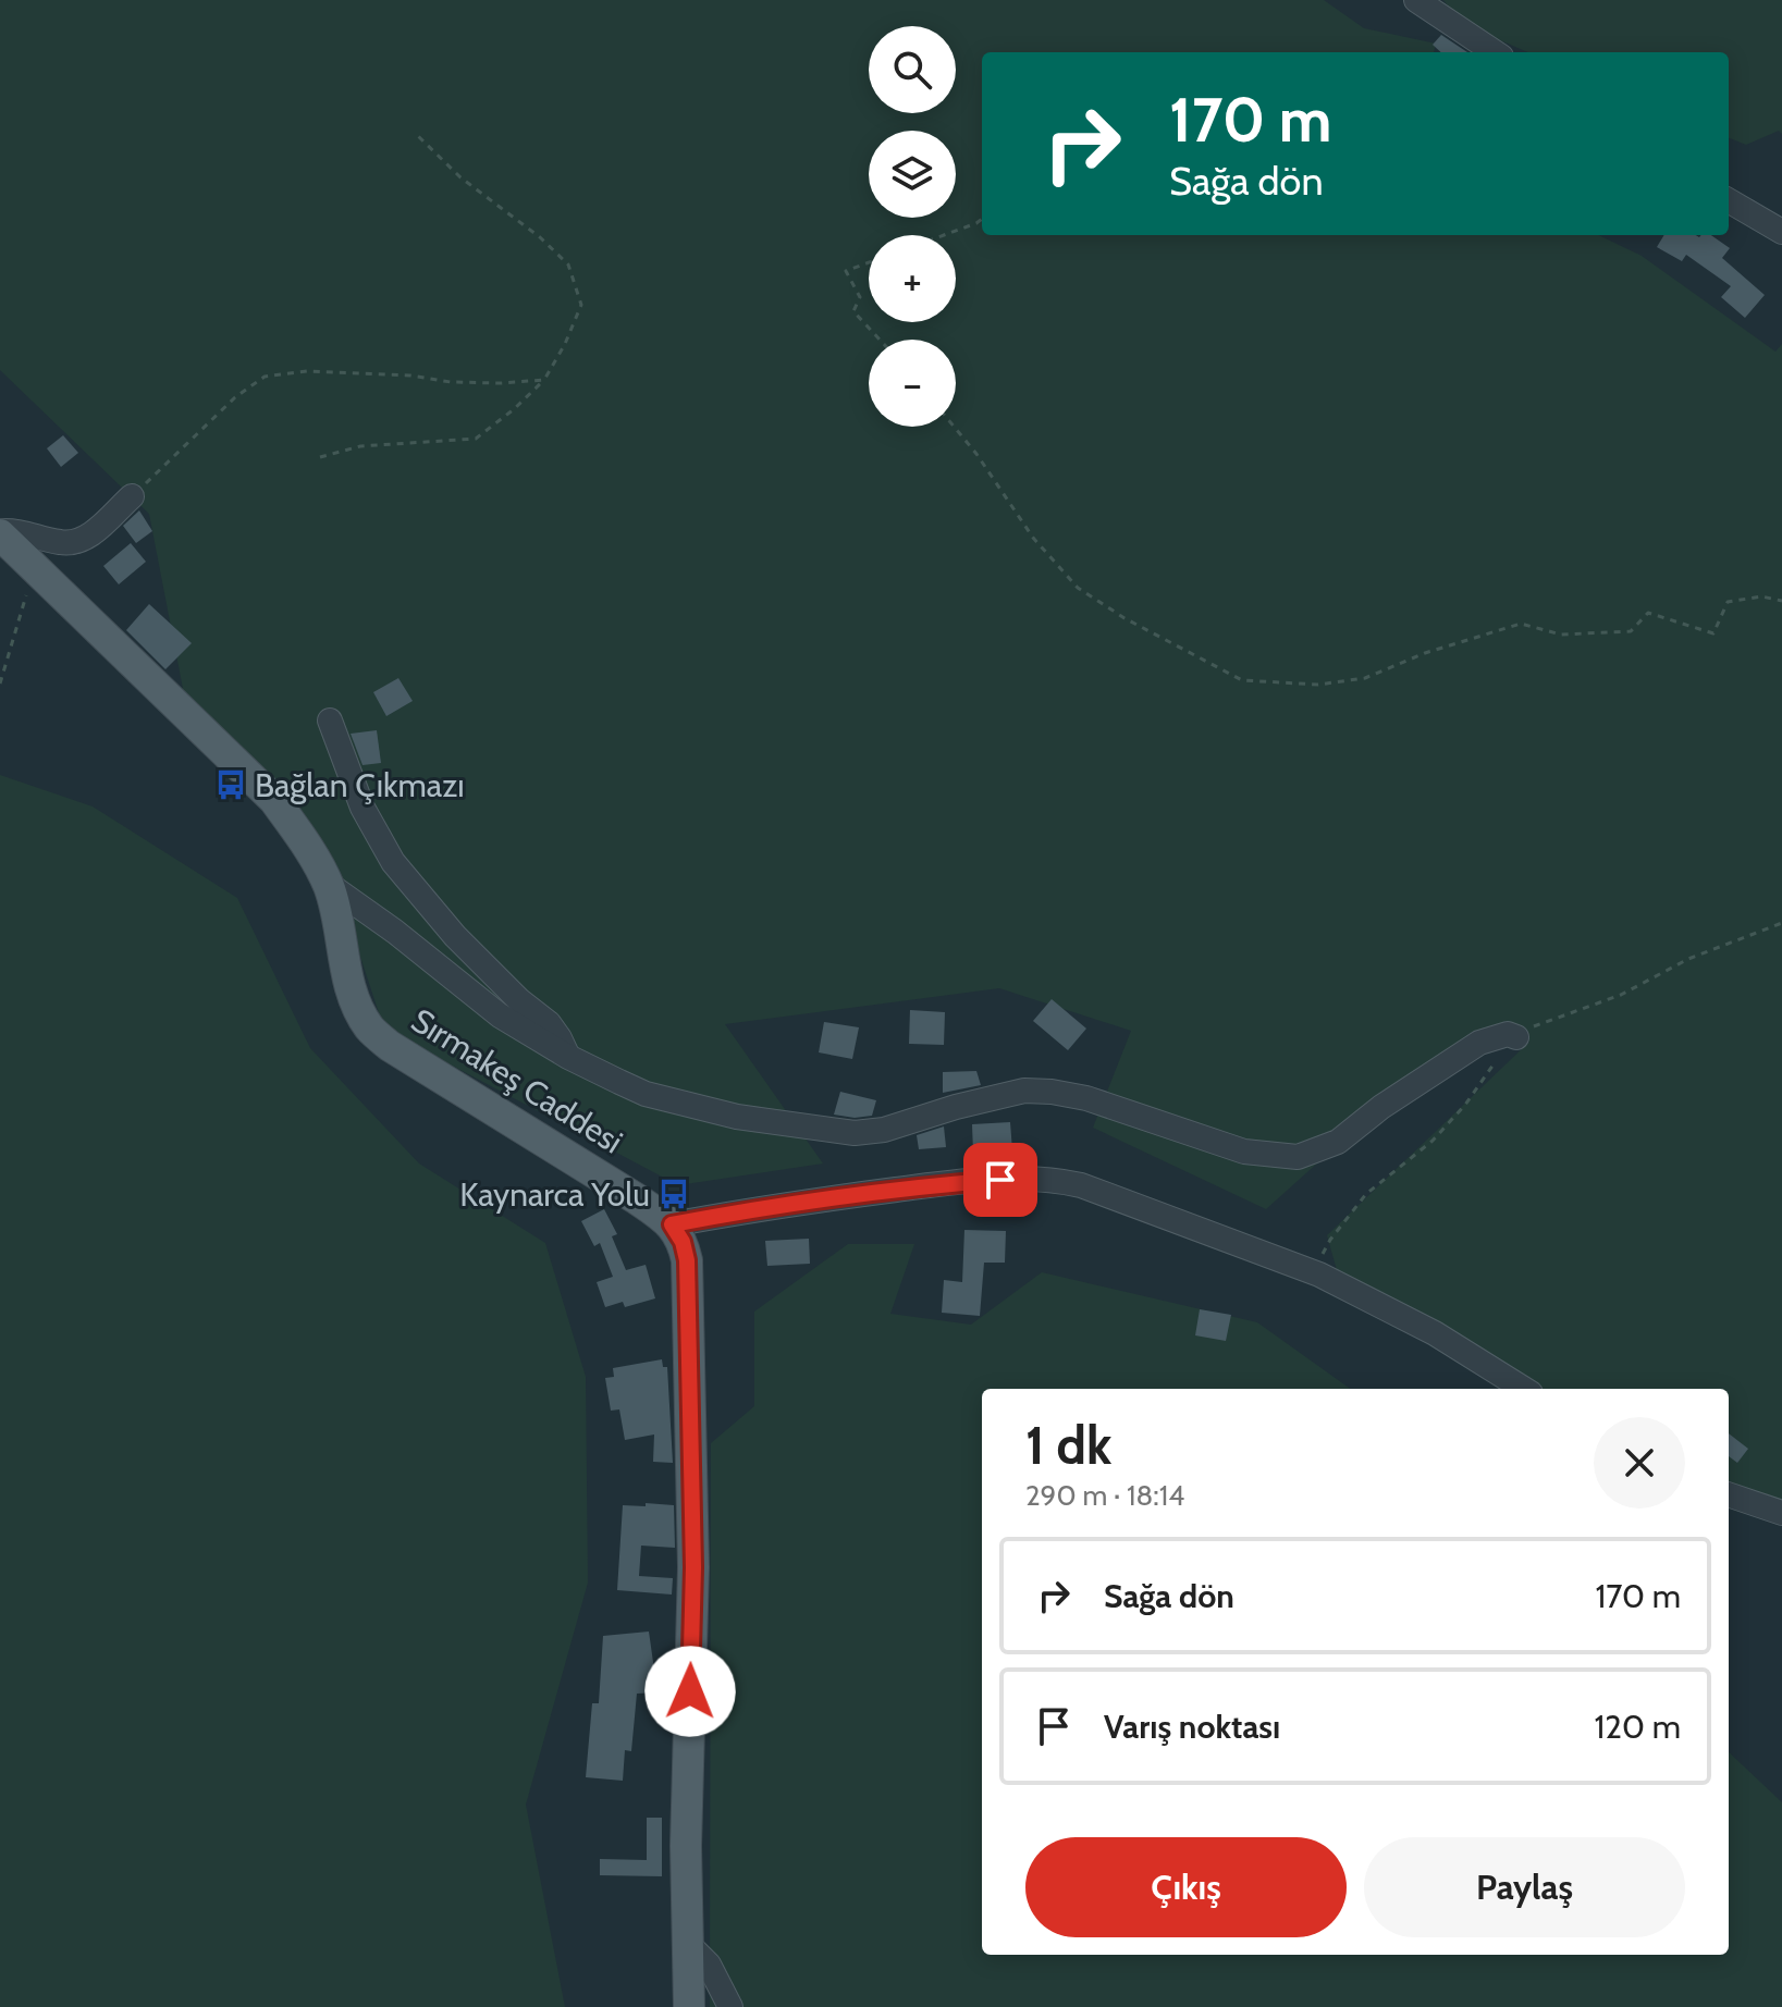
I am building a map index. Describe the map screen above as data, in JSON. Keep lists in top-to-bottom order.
{
  "streets": {
    "main road": ["Sırmakeş Caddesi"]
  },
  "places": {
    "bus stop": ["Bağlan Çıkmazı", "Kaynarca Yolu"]
  },
  "page": {
    "map_buttons": ["+", "−"],
    "turn": ["170 m", "Sağa dön"],
    "heading": ["1 dk", "290 m · 18:14"],
    "list": [
      {
        "name": "Sağa dön",
        "value": "170 m"
      },
      {
        "name": "Varış noktası",
        "value": "120 m"
      }
    ],
    "buttons": ["Çıkış", "Paylaş"]
  }
}
